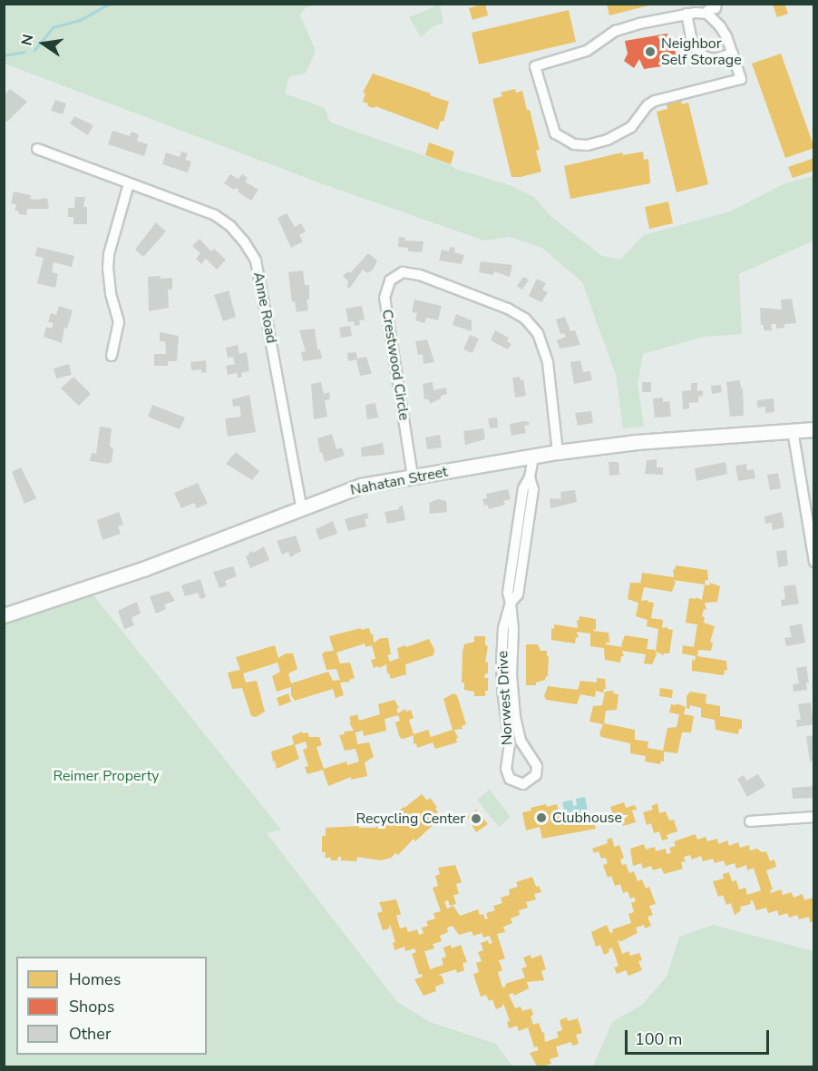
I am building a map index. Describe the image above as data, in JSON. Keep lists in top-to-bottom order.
{
  "streets": {
    "main road": ["Nahatan Street"],
    "street": ["Anne Road", "Crestwood Circle", "Norwest Drive"]
  },
  "crossings": [
    ["Anne Road", "Nahatan Street"],
    ["Crestwood Circle", "Nahatan Street"],
    ["Nahatan Street", "Norwest Drive"]
  ],
  "parks": ["Reimer Property"],
  "places": ["Neighbor Self Storage", "Clubhouse", "Recycling Center"],
  "legend": ["Homes", "Shops", "Other"],
  "scale_bar": "100 m",
  "north": "left"
}
